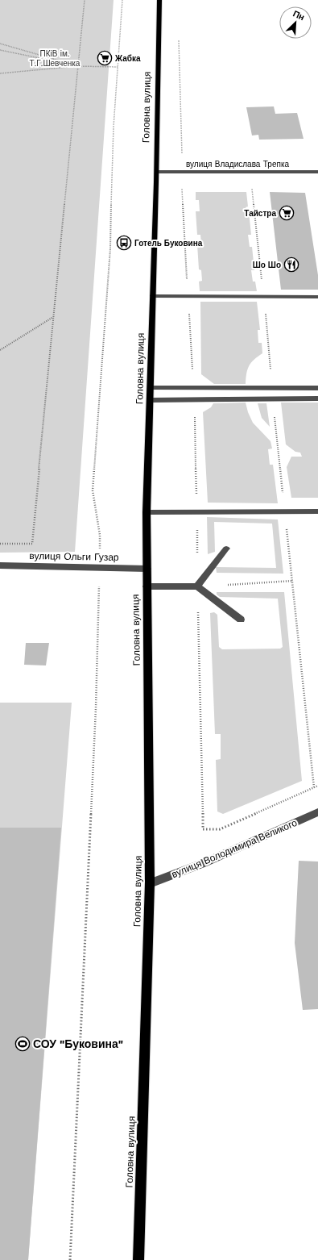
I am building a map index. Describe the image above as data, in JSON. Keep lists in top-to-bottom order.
{
  "streets": {
    "main road": ["Головна вулиця"],
    "street": ["вулиця Владислава Трепка", "вулиця Ольги Гузар", "вулиця Володимира Великого"]
  },
  "crossings": [
    ["Головна вулиця", "вулиця Владислава Трепка"],
    ["Головна вулиця", "вулиця Ольги Гузар"],
    ["Головна вулиця", "вулиця Володимира Великого"]
  ],
  "parks": ["ПКіВ ім. Т.Г.Шевченка"],
  "places": {
    "supermarket": ["Жабка", "Тайстра"],
    "bus stop": ["Готель Буковина"],
    "restaurant": ["Шо Шо"],
    "sports": ["СОУ \"Буковина\""]
  },
  "north": "top right"
}
